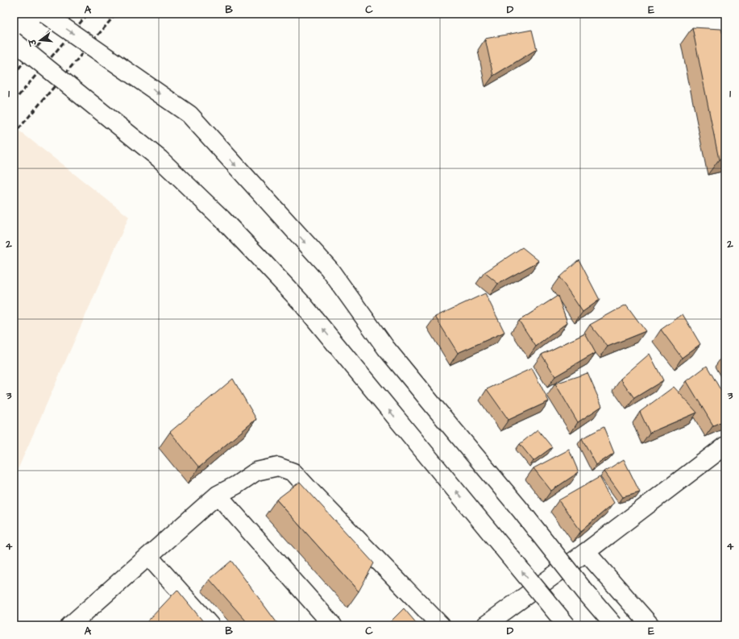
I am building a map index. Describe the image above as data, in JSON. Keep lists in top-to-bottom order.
{
  "north": "left",
  "grid": {
    "columns": [
      "A",
      "B",
      "C",
      "D",
      "E"
    ],
    "rows": [
      "1",
      "2",
      "3",
      "4"
    ]
  }
}
